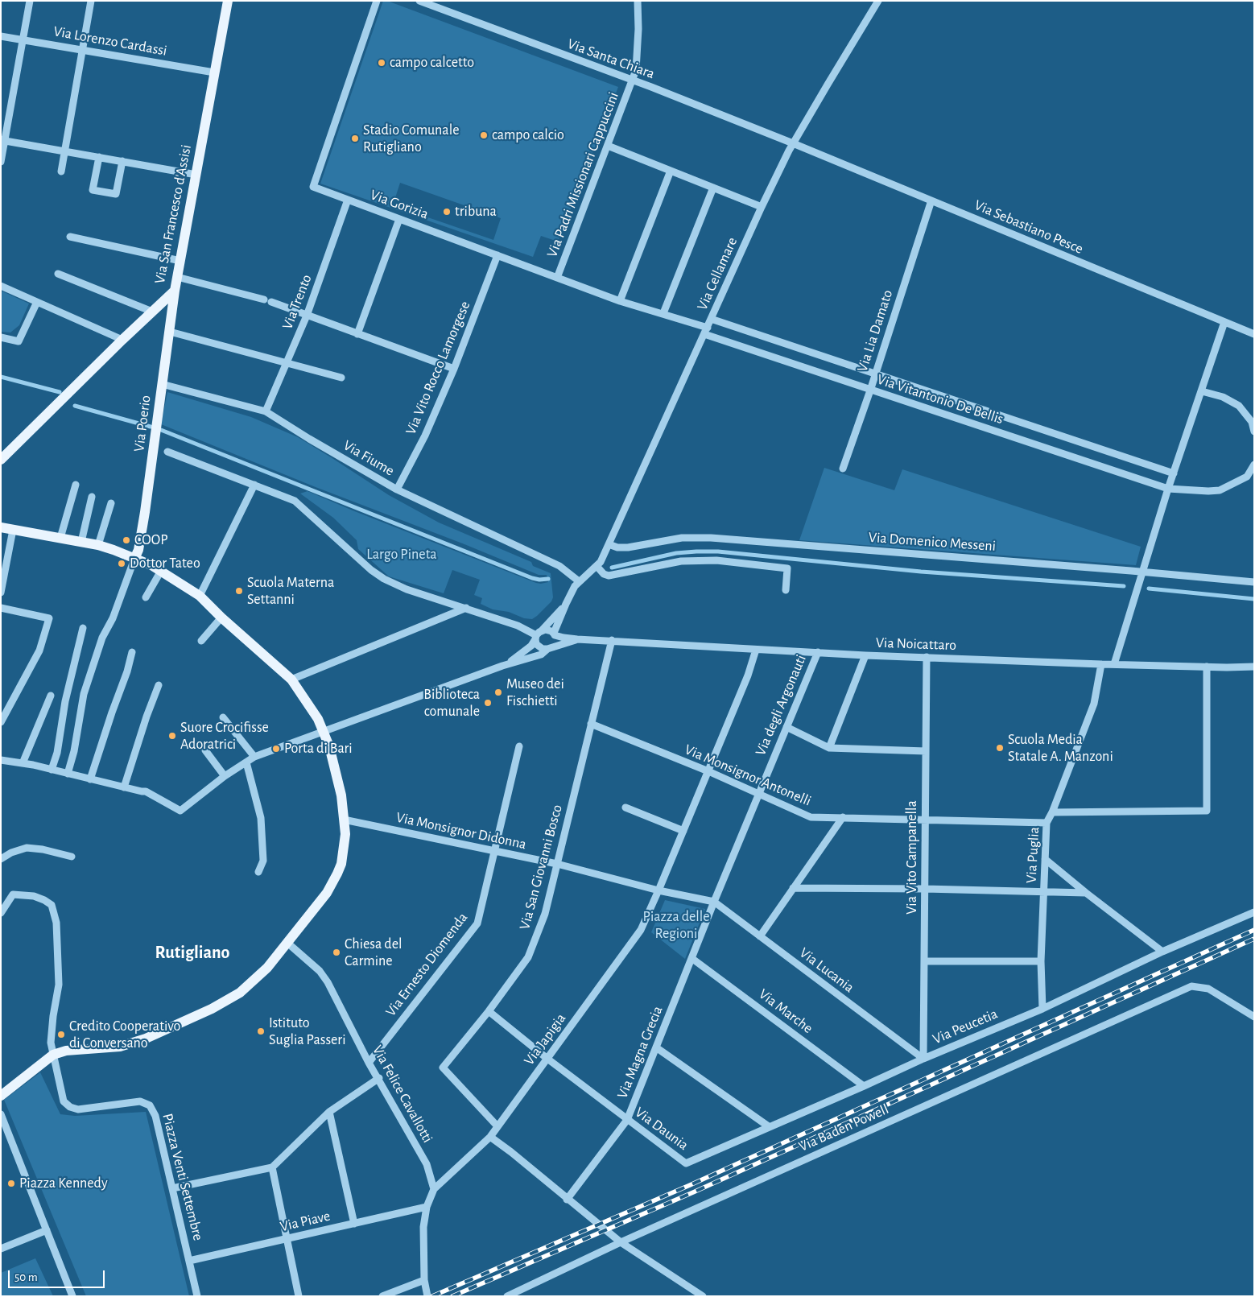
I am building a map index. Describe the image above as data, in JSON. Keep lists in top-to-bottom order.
{
  "streets": {
    "main road": ["Via San Francesco d'Assisi", "Via Poerio"],
    "street": [
      "Via Lorenzo Cardassi",
      "Via Santa Chiara",
      "Via Padri Missionari Cappuccini",
      "Via Gorizia",
      "Via Sebastiano Pesce",
      "Via Cellamare",
      "Via Trento",
      "Via Lia Damato",
      "Via Vito Rocco Lamorgese",
      "Via Vitantonio De Bellis",
      "Via Fiume",
      "Via Domenico Messeni",
      "Via Noicattaro",
      "Via degli Argonauti",
      "Via Monsignor Antonelli",
      "Via Monsignor Didonna",
      "Via Puglia",
      "Via Vito Campanella",
      "Via San Giovanni Bosco",
      "Via Ernesto Diomenda",
      "Via Lucania",
      "Via Marche",
      "Via Peucetia",
      "Via Japigia",
      "Via Magna Grecia",
      "Via Felice Cavallotti",
      "Via Baden Powell",
      "Via Daunia",
      "Piazza Venti Settembre",
      "Via Piave"
    ]
  },
  "crossings": [
    ["Via Lorenzo Cardassi", "Via San Francesco d'Assisi"],
    ["Via Santa Chiara", "Via Padri Missionari Cappuccini"],
    ["Via Santa Chiara", "Via Sebastiano Pesce"],
    ["Via Santa Chiara", "Via Cellamare"],
    ["Via Padri Missionari Cappuccini", "Via Gorizia"],
    ["Via Gorizia", "Via Cellamare"],
    ["Via Gorizia", "Via Trento"],
    ["Via Gorizia", "Via Vito Rocco Lamorgese"],
    ["Via Gorizia", "Via Vitantonio De Bellis"],
    ["Via San Francesco d'Assisi", "Via Poerio"],
    ["Via Sebastiano Pesce", "Via Cellamare"],
    ["Via Sebastiano Pesce", "Via Lia Damato"],
    ["Via Cellamare", "Via Vitantonio De Bellis"],
    ["Via Cellamare", "Via Fiume"],
    ["Via Cellamare", "Via Domenico Messeni"],
    ["Via Trento", "Via Fiume"],
    ["Via Lia Damato", "Via Vitantonio De Bellis"],
    ["Via Vito Rocco Lamorgese", "Via Fiume"],
    ["Via Poerio", "Via Fiume"],
    ["Via Noicattaro", "Via degli Argonauti"],
    ["Via Noicattaro", "Via Puglia"],
    ["Via Noicattaro", "Via Vito Campanella"],
    ["Via Noicattaro", "Via San Giovanni Bosco"],
    ["Via Noicattaro", "Via Japigia"],
    ["Via degli Argonauti", "Via Monsignor Antonelli"],
    ["Via degli Argonauti", "Via Monsignor Didonna"],
    ["Via degli Argonauti", "Via Lucania"],
    ["Via degli Argonauti", "Via Magna Grecia"],
    ["Via Monsignor Antonelli", "Via Puglia"],
    ["Via Monsignor Antonelli", "Via Vito Campanella"],
    ["Via Monsignor Antonelli", "Via San Giovanni Bosco"],
    ["Via Monsignor Antonelli", "Via Japigia"],
    ["Via Monsignor Didonna", "Via San Giovanni Bosco"],
    ["Via Monsignor Didonna", "Via Ernesto Diomenda"],
    ["Via Monsignor Didonna", "Via Lucania"],
    ["Via Monsignor Didonna", "Via Japigia"],
    ["Via Monsignor Didonna", "Via Magna Grecia"],
    ["Via Puglia", "Via Peucetia"],
    ["Via Vito Campanella", "Via Lucania"],
    ["Via Vito Campanella", "Via Peucetia"],
    ["Via San Giovanni Bosco", "Via Japigia"],
    ["Via San Giovanni Bosco", "Via Daunia"],
    ["Via Ernesto Diomenda", "Via Felice Cavallotti"],
    ["Via Lucania", "Via Peucetia"],
    ["Via Lucania", "Via Magna Grecia"],
    ["Via Marche", "Via Peucetia"],
    ["Via Marche", "Via Magna Grecia"],
    ["Via Peucetia", "Via Daunia"],
    ["Via Japigia", "Via Felice Cavallotti"],
    ["Via Japigia", "Via Daunia"],
    ["Via Magna Grecia", "Via Daunia"],
    ["Piazza Venti Settembre", "Via Piave"]
  ],
  "districts": ["Rutigliano"],
  "parks": ["Largo Pineta", "Piazza delle Regioni"],
  "places": [
    "campo calcetto",
    "campo calcio",
    "Stadio Comunale Rutigliano",
    "tribuna",
    "COOP",
    "Dottor Tateo",
    "Scuola Materna Settanni",
    "Museo dei Fischietti",
    "Biblioteca comunale",
    "Suore Crocifisse Adoratrici",
    "Scuola Media Statale A. Manzoni",
    "Porta di Bari",
    "Chiesa del Carmine",
    "Istituto Suglia Passeri",
    "Credito Cooperativo di Conversano",
    "Piazza Kennedy"
  ],
  "scale_bar": "50 m"
}
